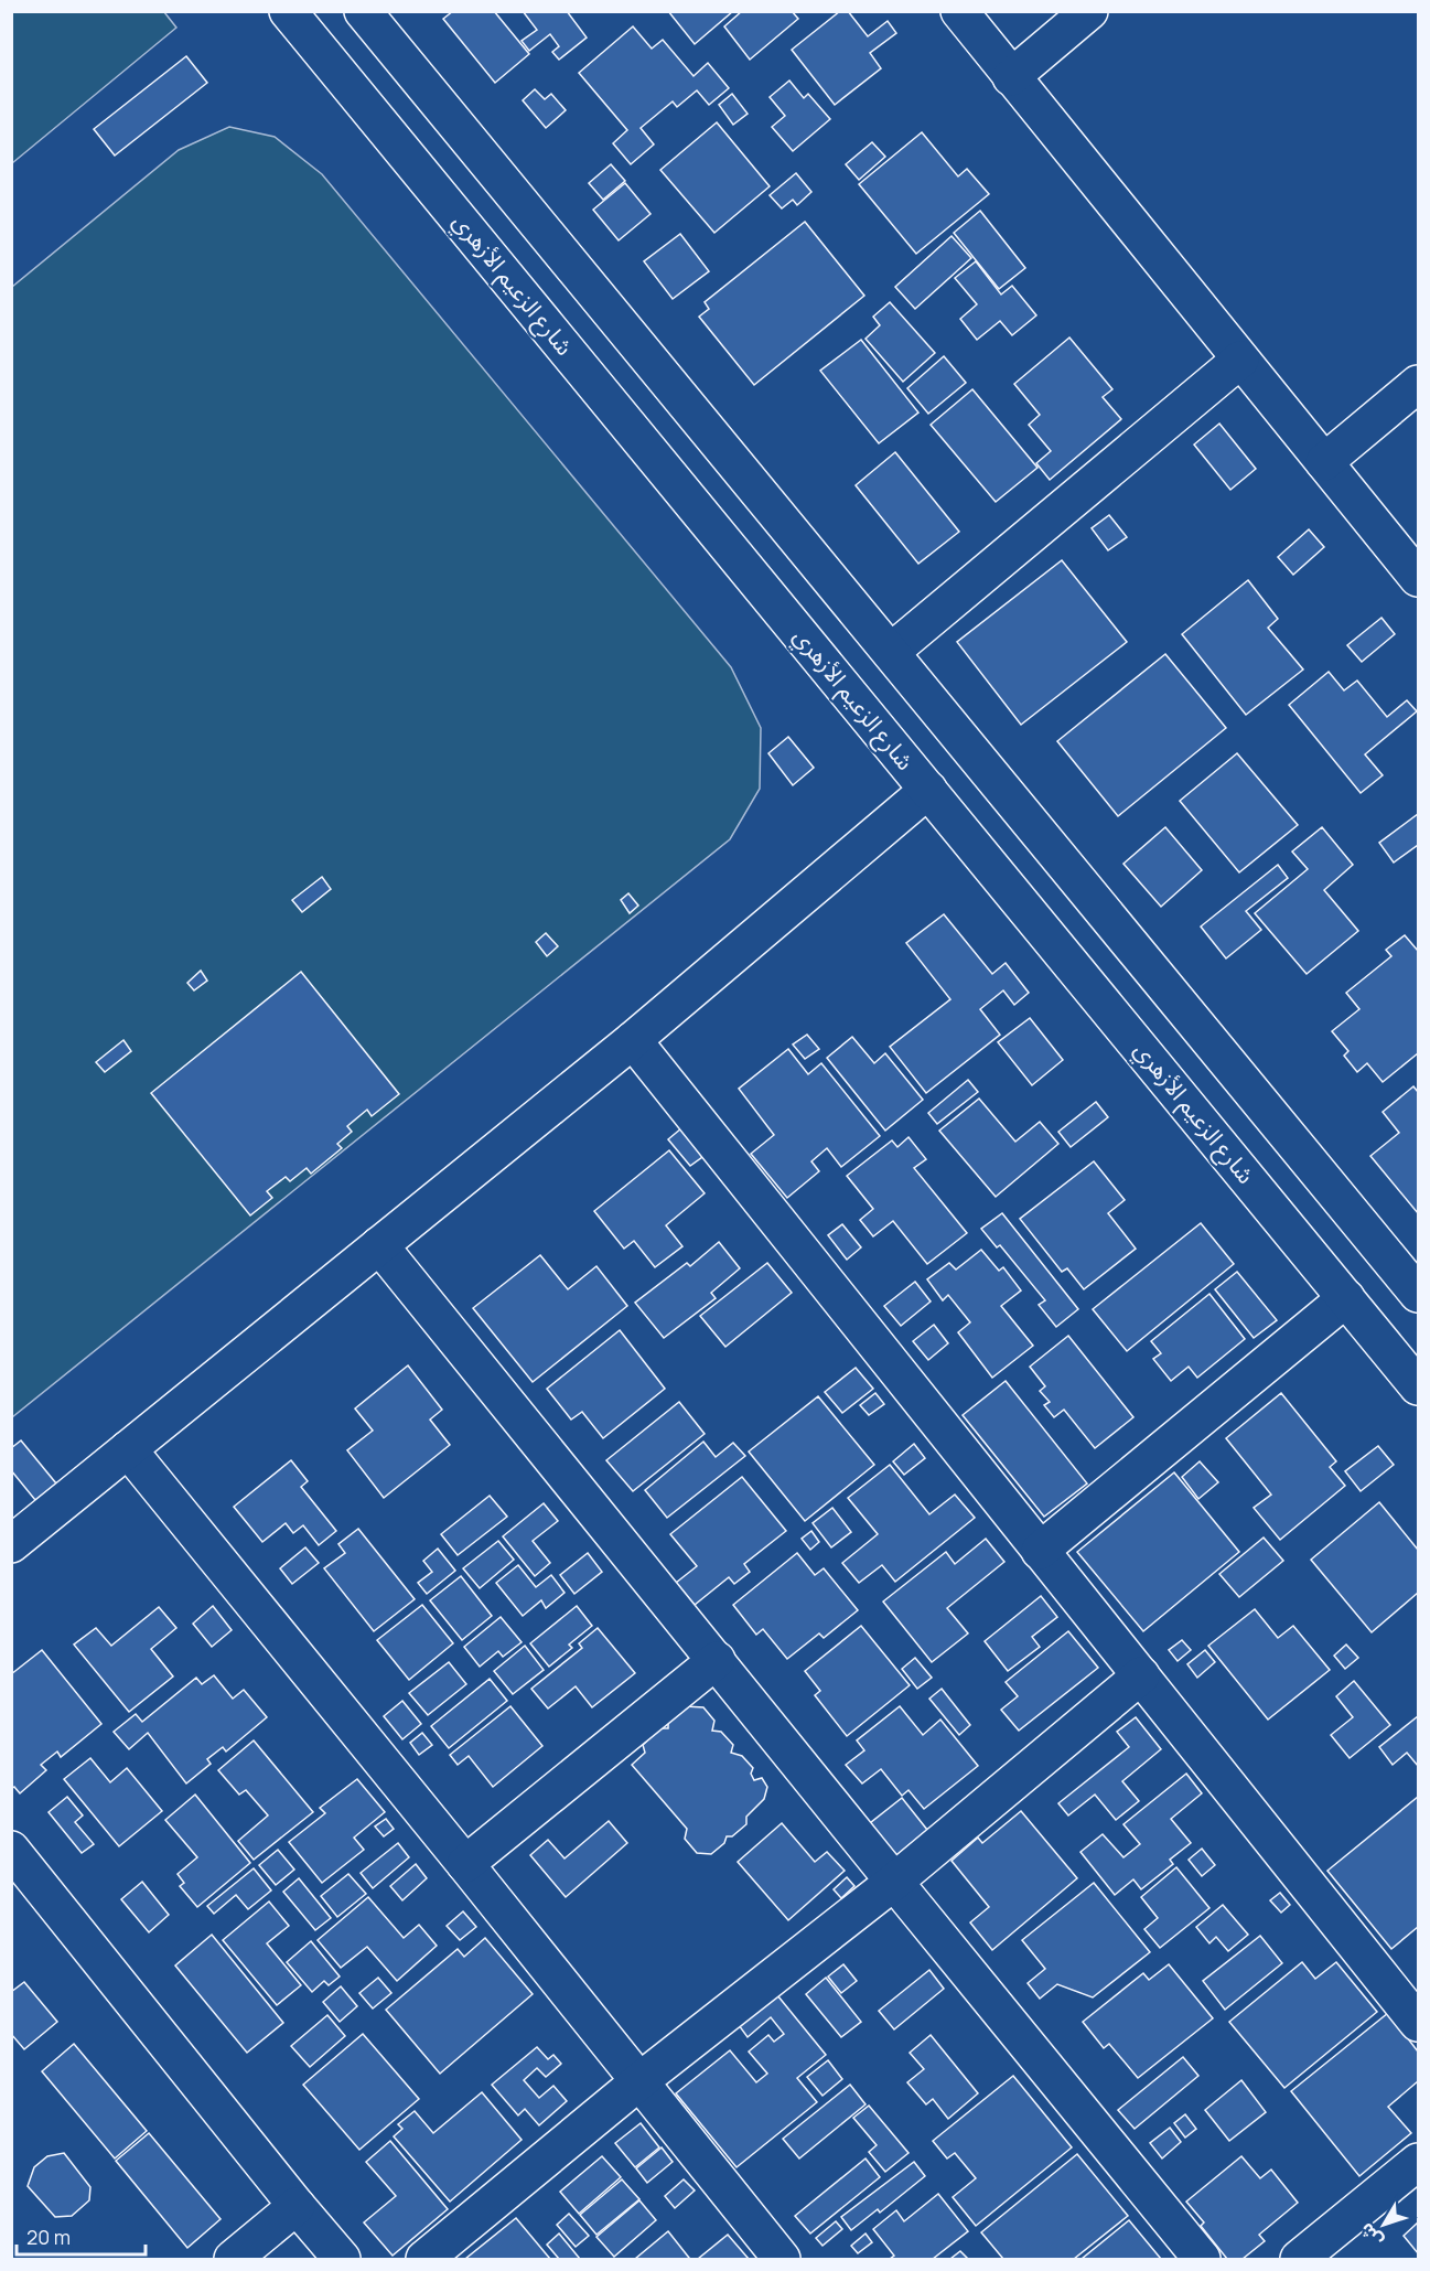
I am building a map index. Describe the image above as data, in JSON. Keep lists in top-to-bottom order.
{
  "streets": {
    "street": ["شارع الزعيم الأزهري"]
  },
  "scale_bar": "20 m",
  "north": "bottom left"
}
